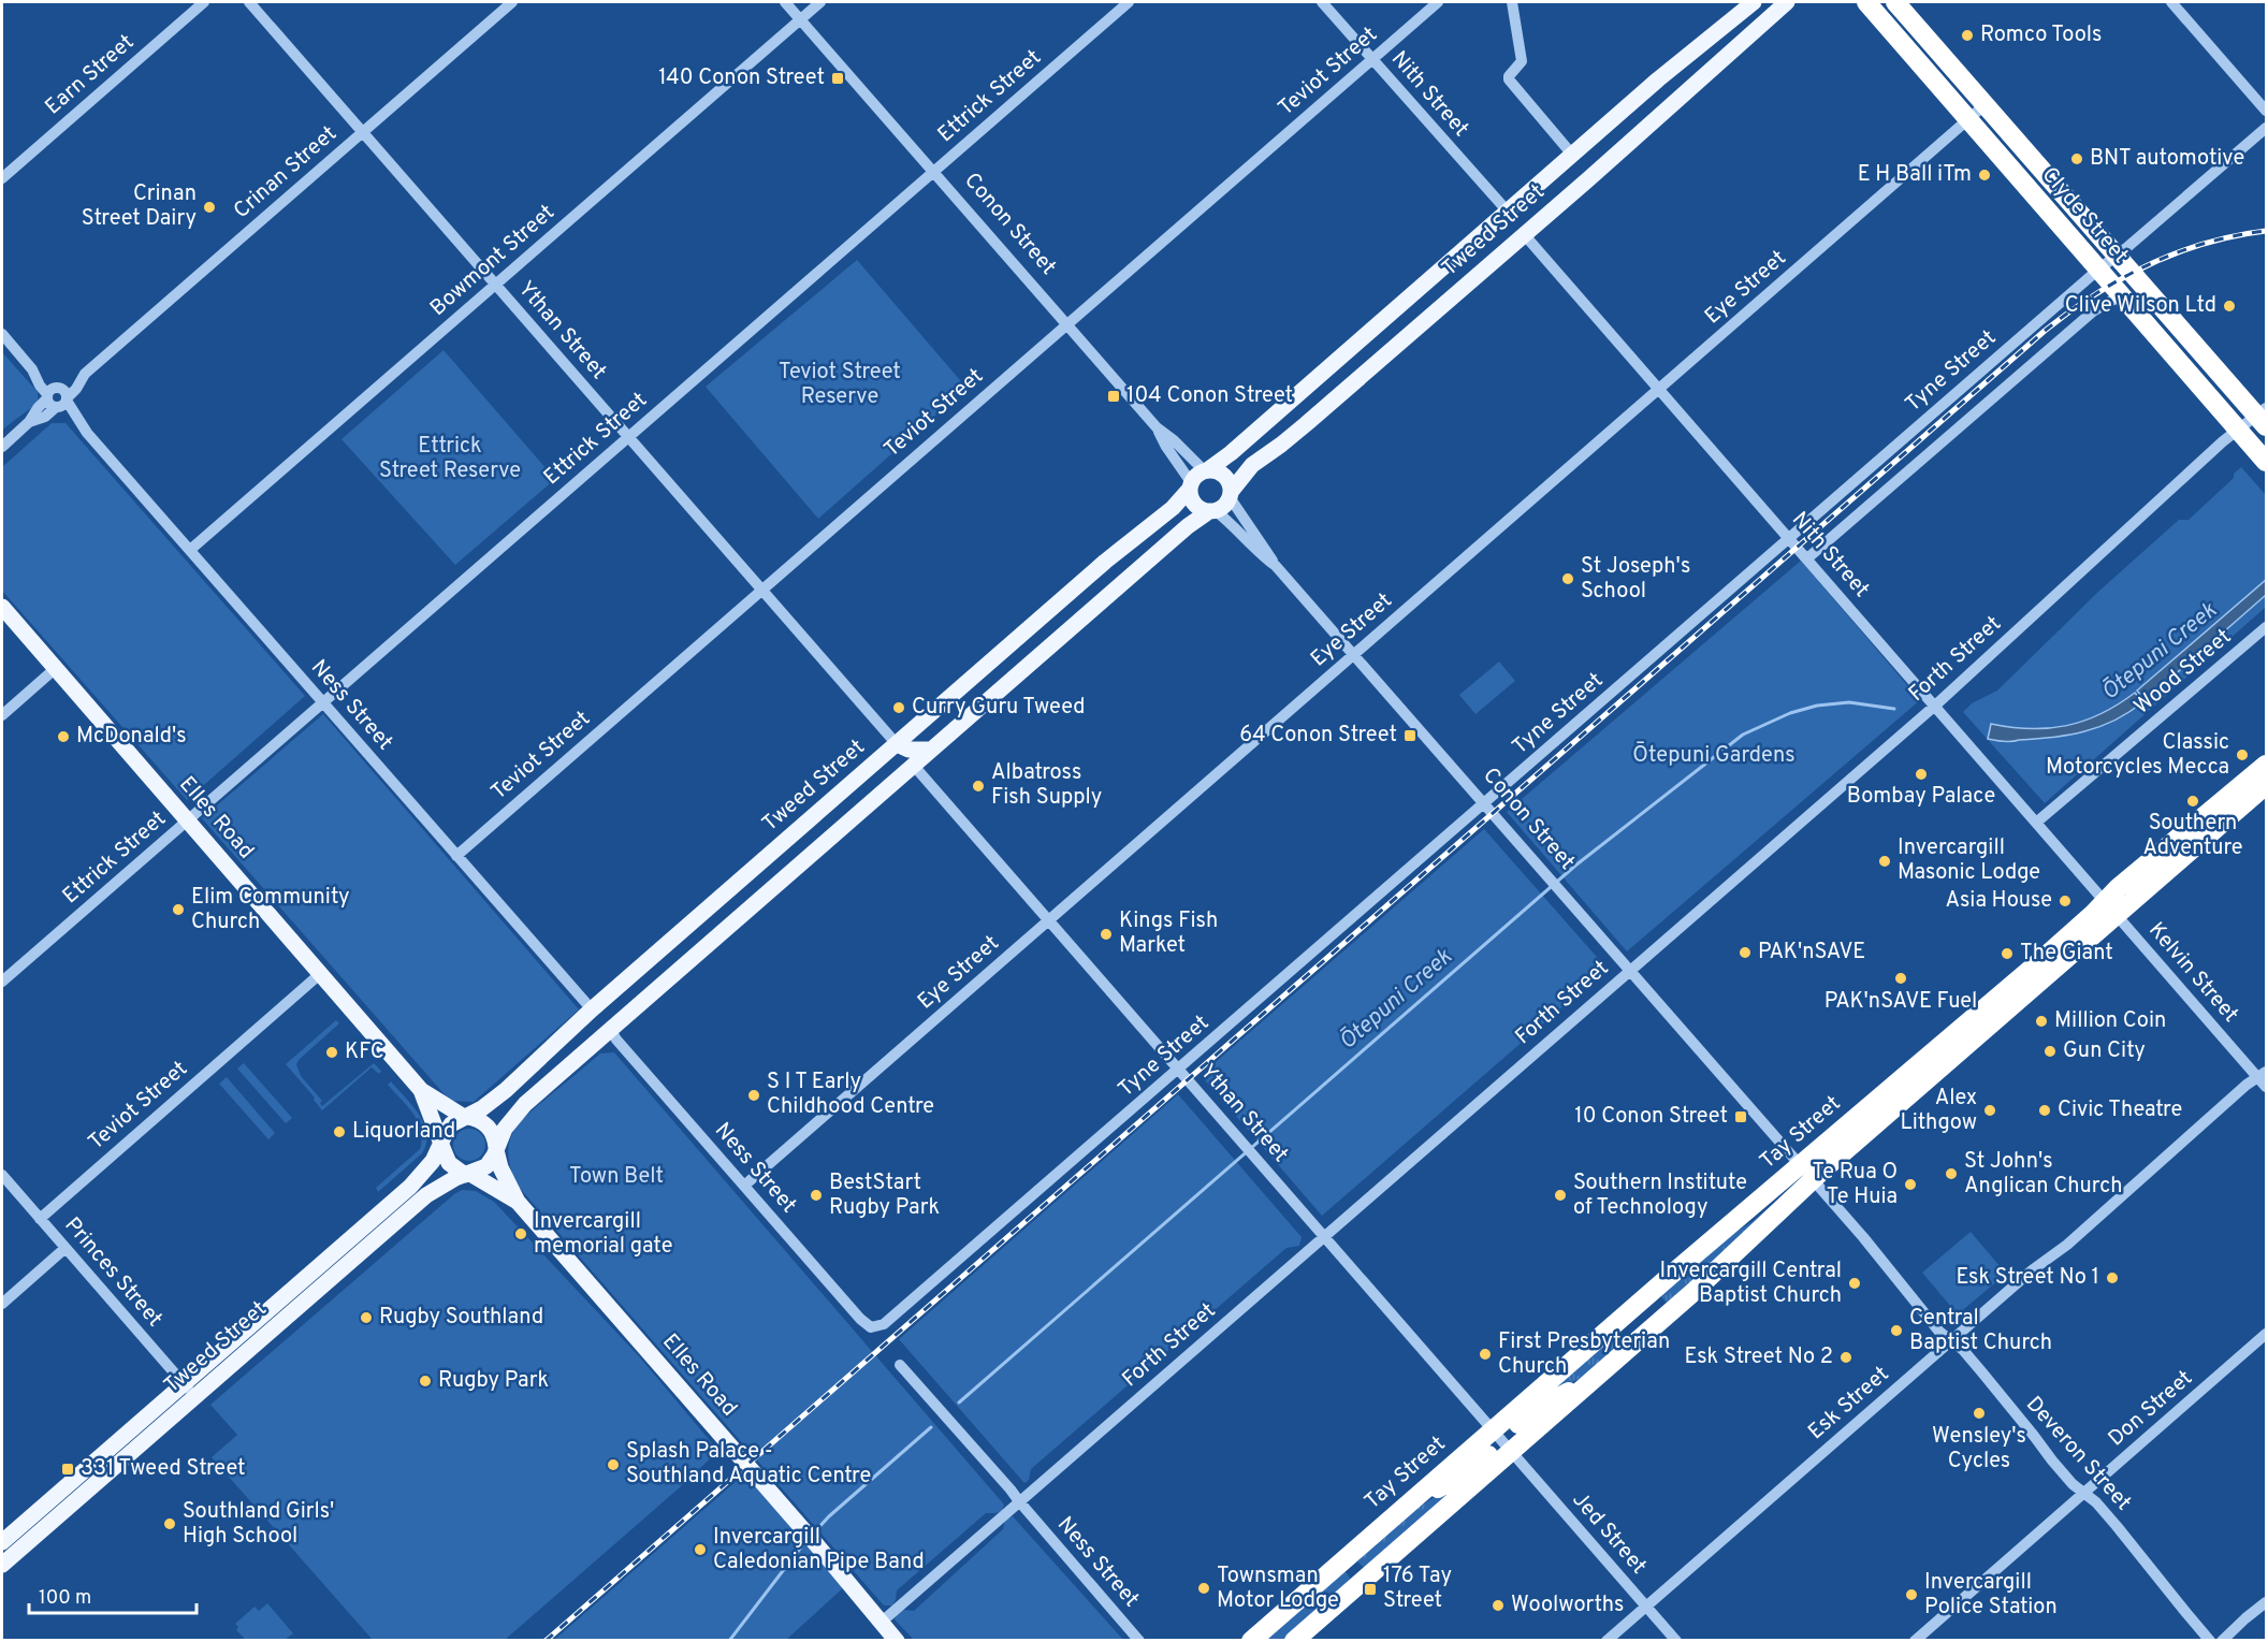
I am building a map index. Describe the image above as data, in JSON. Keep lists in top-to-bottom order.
{
  "streets": {
    "highway": ["Clyde Street", "Tay Street"],
    "main road": ["Conon Street", "Tweed Street", "Elles Road"],
    "street": [
      "Teviot Street",
      "Earn Street",
      "Nith Street",
      "Ettrick Street",
      "Crinan Street",
      "Bowmont Street",
      "Eye Street",
      "Ythan Street",
      "Tyne Street",
      "Forth Street",
      "Wood Street",
      "Ness Street",
      "Kelvin Street",
      "Princes Street",
      "Esk Street",
      "Don Street",
      "Deveron Street",
      "Jed Street"
    ]
  },
  "crossings": [
    ["Teviot Street", "Nith Street"],
    ["Teviot Street", "Conon Street"],
    ["Teviot Street", "Ythan Street"],
    ["Teviot Street", "Ness Street"],
    ["Teviot Street", "Elles Road"],
    ["Teviot Street", "Princes Street"],
    ["Nith Street", "Tweed Street"],
    ["Nith Street", "Eye Street"],
    ["Nith Street", "Tyne Street"],
    ["Nith Street", "Forth Street"],
    ["Nith Street", "Wood Street"],
    ["Nith Street", "Kelvin Street"],
    ["Nith Street", "Tay Street"],
    ["Ettrick Street", "Conon Street"],
    ["Ettrick Street", "Ythan Street"],
    ["Ettrick Street", "Ness Street"],
    ["Ettrick Street", "Elles Road"],
    ["Crinan Street", "Ythan Street"],
    ["Crinan Street", "Ness Street"],
    ["Clyde Street", "Eye Street"],
    ["Clyde Street", "Tyne Street"],
    ["Clyde Street", "Forth Street"],
    ["Conon Street", "Tweed Street"],
    ["Conon Street", "Bowmont Street"],
    ["Conon Street", "Eye Street"],
    ["Conon Street", "Tyne Street"],
    ["Conon Street", "Forth Street"],
    ["Conon Street", "Tay Street"],
    ["Conon Street", "Deveron Street"],
    ["Tweed Street", "Ythan Street"],
    ["Tweed Street", "Ness Street"],
    ["Tweed Street", "Elles Road"],
    ["Tweed Street", "Princes Street"],
    ["Bowmont Street", "Ythan Street"],
    ["Bowmont Street", "Ness Street"],
    ["Eye Street", "Ythan Street"],
    ["Eye Street", "Ness Street"],
    ["Ythan Street", "Tyne Street"],
    ["Ythan Street", "Forth Street"],
    ["Ythan Street", "Tay Street"],
    ["Ythan Street", "Jed Street"],
    ["Tyne Street", "Ness Street"],
    ["Forth Street", "Ness Street"],
    ["Forth Street", "Elles Road"],
    ["Kelvin Street", "Tay Street"],
    ["Kelvin Street", "Esk Street"],
    ["Tay Street", "Deveron Street"],
    ["Tay Street", "Jed Street"],
    ["Esk Street", "Deveron Street"],
    ["Esk Street", "Jed Street"],
    ["Don Street", "Deveron Street"]
  ],
  "water": ["Ōtepuni Creek"],
  "parks": [
    "Teviot Street Reserve",
    "Ettrick Street Reserve",
    "Ōtepuni Gardens",
    "Town Belt"
  ],
  "places": {
    "other": [
      "Romco Tools",
      "BNT automotive",
      "E H Ball iTm",
      "Crinan Street Dairy",
      "Clive Wilson Ltd",
      "St Joseph's School",
      "Curry Guru Tweed",
      "McDonald's",
      "Classic Motorcycles Mecca",
      "Bombay Palace",
      "Albatross Fish Supply",
      "Southern Adventure",
      "Invercargill Masonic Lodge",
      "Asia House",
      "Elim Community Church",
      "Kings Fish Market",
      "PAK'nSAVE",
      "The Giant",
      "PAK'nSAVE Fuel",
      "Million Coin",
      "Gun City",
      "KFC",
      "S I T Early Childhood Centre",
      "Alex Lithgow",
      "Civic Theatre",
      "Liquorland",
      "St John's Anglican Church",
      "Te Rua O Te Huia",
      "BestStart Rugby Park",
      "Southern Institute of Technology",
      "Invercargill memorial gate",
      "Esk Street No 1",
      "Invercargill Central Baptist Church",
      "Rugby Southland",
      "Central Baptist Church",
      "First Presbyterian Church",
      "Esk Street No 2",
      "Rugby Park",
      "Wensley's Cycles",
      "Splash Palace - Southland Aquatic Centre",
      "Southland Girls' High School",
      "Invercargill Caledonian Pipe Band",
      "Townsman Motor Lodge",
      "Invercargill Police Station",
      "Woolworths"
    ],
    "transit": [
      "140 Conon Street",
      "104 Conon Street",
      "64 Conon Street",
      "10 Conon Street",
      "331 Tweed Street",
      "176 Tay Street"
    ]
  },
  "scale_bar": "100 m"
}
